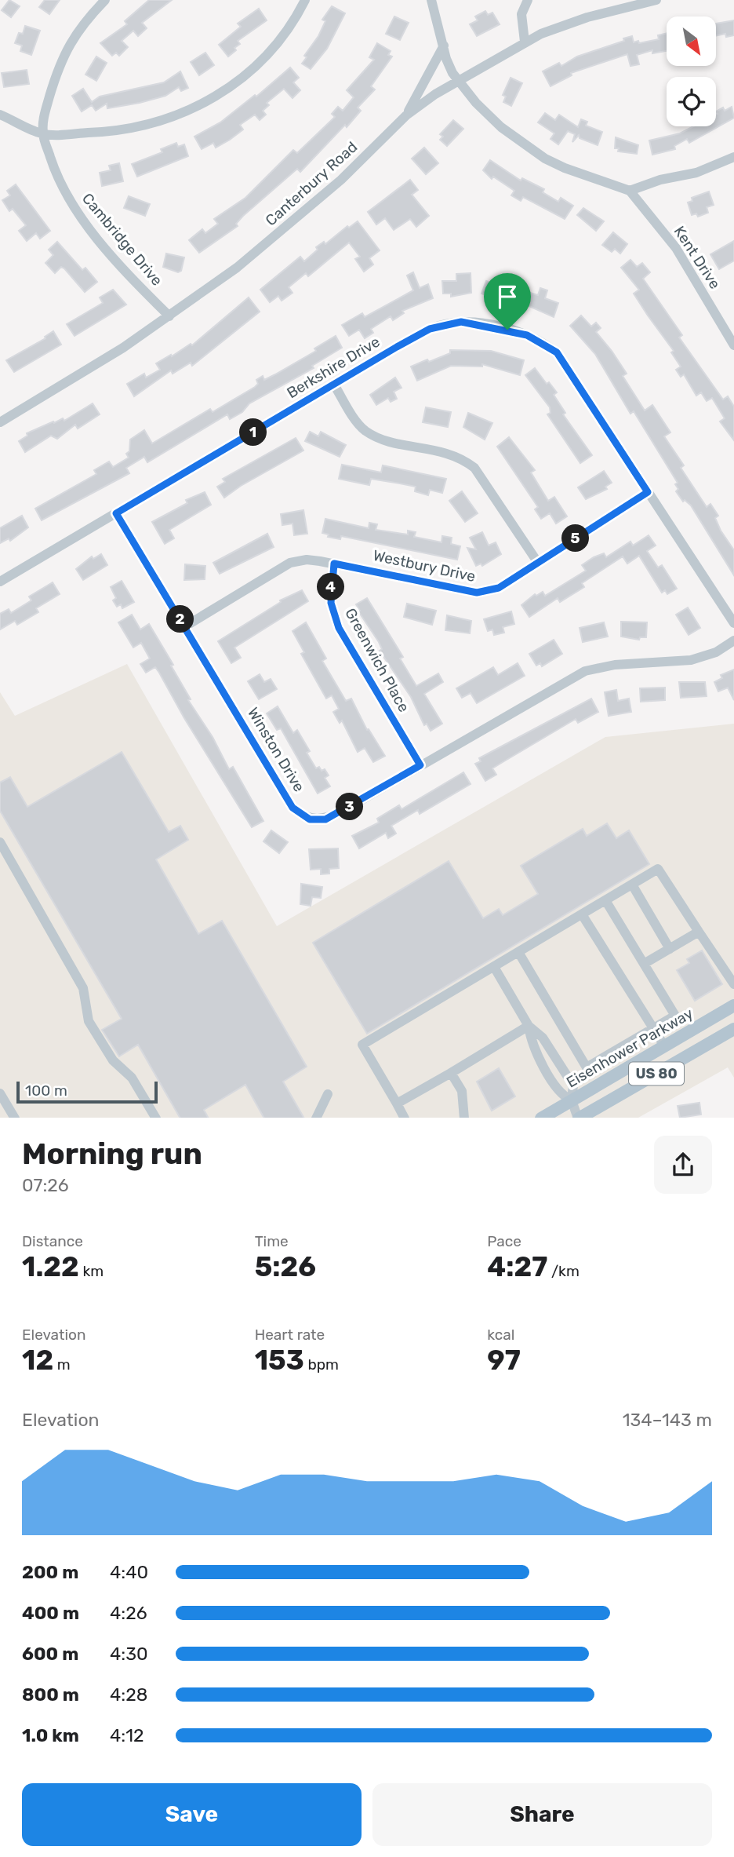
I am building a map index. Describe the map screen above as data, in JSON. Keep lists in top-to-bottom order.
{
  "streets": {
    "main road": ["Eisenhower Parkway", "US 80"],
    "street": [
      "Canterbury Road",
      "Cambridge Drive",
      "Kent Drive",
      "Berkshire Drive",
      "Westbury Drive",
      "Greenwich Place",
      "Winston Drive"
    ]
  },
  "crossings": [
    ["Canterbury Road", "Cambridge Drive"],
    ["Berkshire Drive", "Westbury Drive"],
    ["Berkshire Drive", "Winston Drive"],
    ["Westbury Drive", "Greenwich Place"],
    ["Westbury Drive", "Winston Drive"],
    ["Greenwich Place", "Winston Drive"]
  ],
  "scale_bar": "100 m",
  "north": "bottom right",
  "page": {
    "pins": [
      "1",
      "5",
      "4",
      "2",
      "3"
    ],
    "scale": "100 m",
    "heading": ["Morning run", "07:26"],
    "stats": [
      ["Distance", "1.22 km"],
      ["Time", "5:26"],
      ["Pace", "4:27 /km"],
      ["Elevation", "12 m"],
      ["Heart rate", "153 bpm"],
      ["kcal", "97"]
    ],
    "chart": ["Elevation", "134–143 m"],
    "list": [
      {
        "name": "200 m",
        "note": "4:40"
      },
      {
        "name": "400 m",
        "note": "4:26"
      },
      {
        "name": "600 m",
        "note": "4:30"
      },
      {
        "name": "800 m",
        "note": "4:28"
      },
      {
        "name": "1.0 km",
        "note": "4:12"
      }
    ],
    "buttons": ["Save", "Share"]
  }
}
